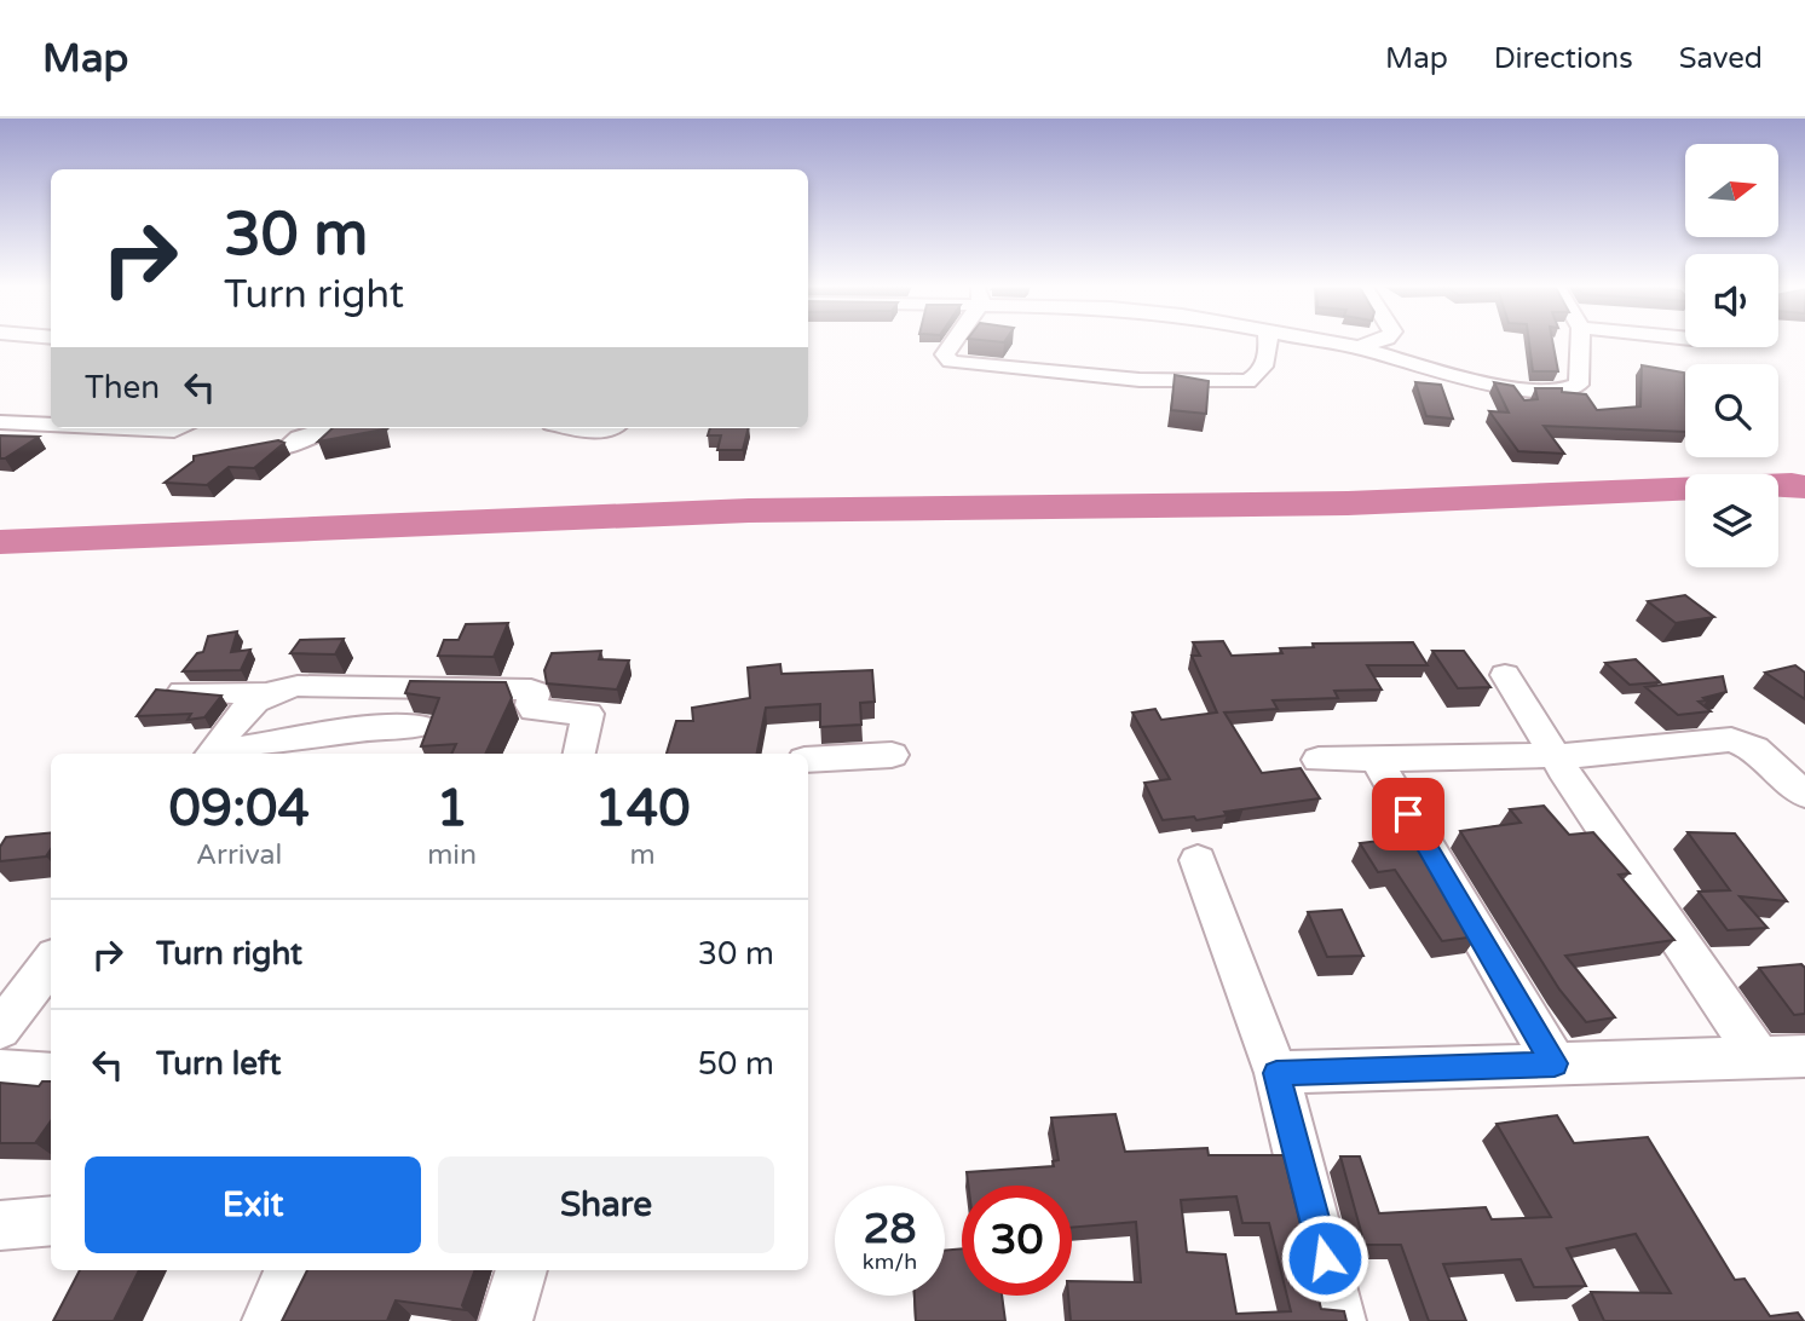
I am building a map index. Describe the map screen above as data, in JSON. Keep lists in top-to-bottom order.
{
  "north": "right",
  "page": {
    "header": "Map",
    "nav": ["Map", "Directions", "Saved"],
    "turn": ["30 m", "Turn right"],
    "then": "Then",
    "eta": [
      "09:04",
      "Arrival",
      "1",
      "min",
      "140",
      "m"
    ],
    "list": [
      {
        "name": "Turn right",
        "value": "30 m"
      },
      {
        "name": "Turn left",
        "value": "50 m"
      }
    ],
    "buttons": ["Exit", "Share"],
    "speed": "28 km/h",
    "limit": "30"
  }
}
